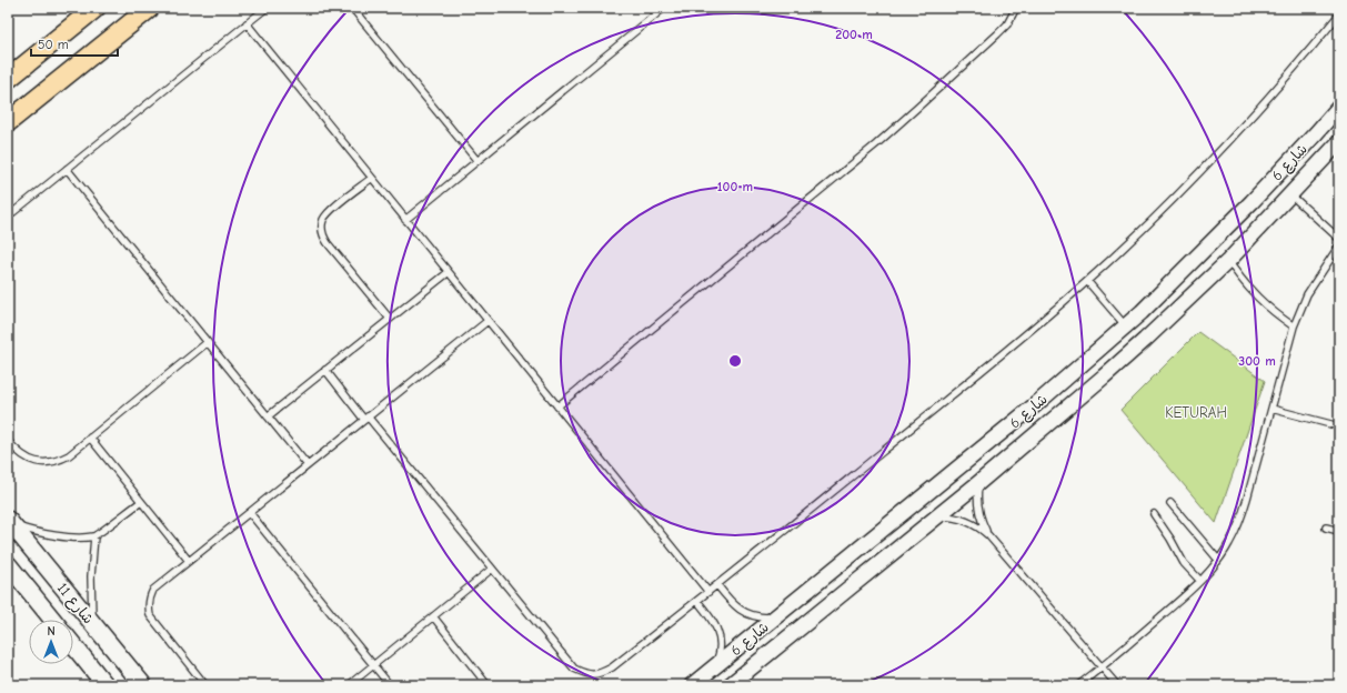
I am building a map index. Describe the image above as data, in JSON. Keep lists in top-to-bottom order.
{
  "streets": {
    "main road": ["شارع 11"],
    "street": ["شارع 6"]
  },
  "parks": ["KETURAH"],
  "scale_bar": "50 m",
  "north": "top",
  "rings": ["200 m", "100 m", "300 m"]
}
